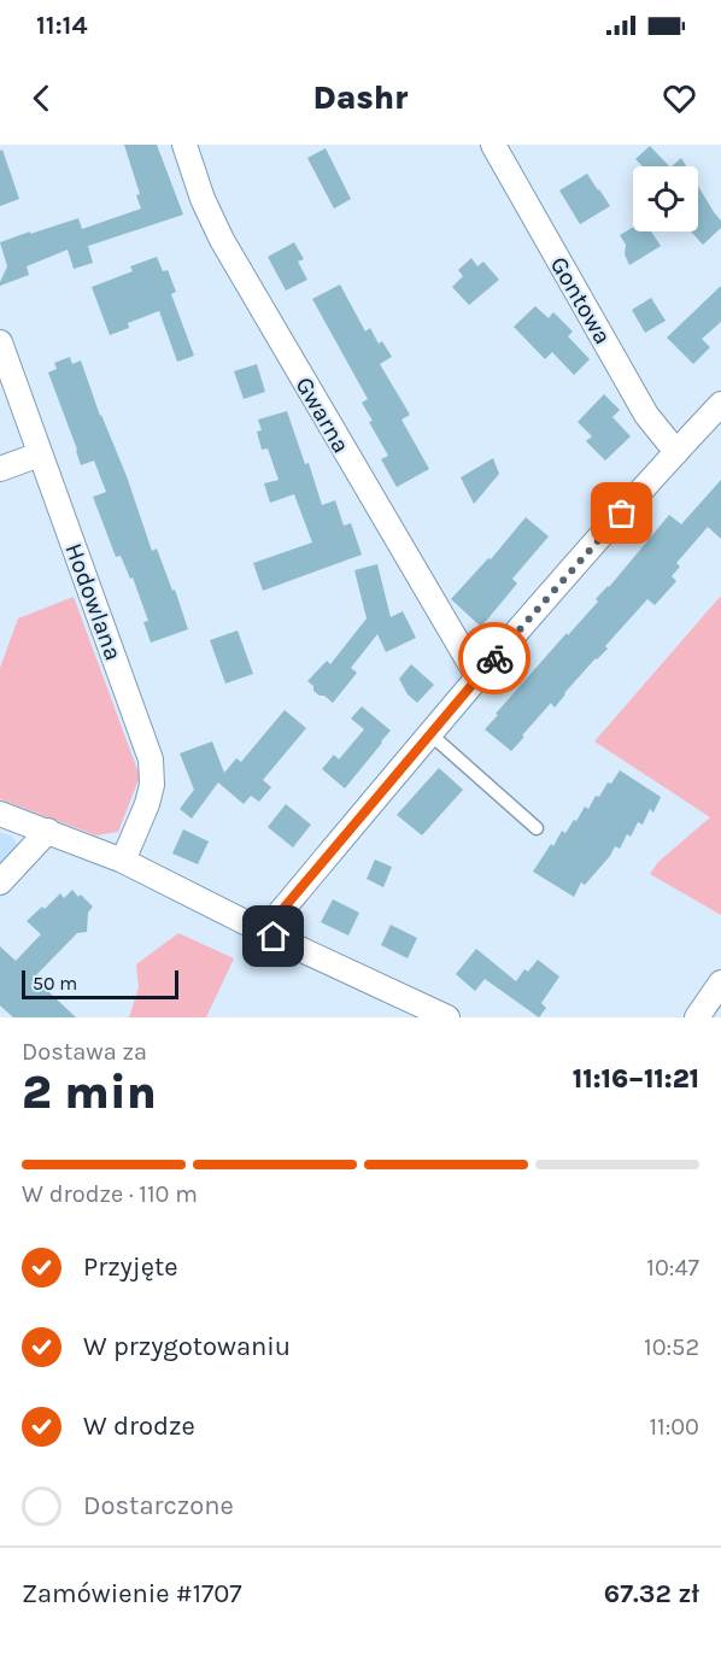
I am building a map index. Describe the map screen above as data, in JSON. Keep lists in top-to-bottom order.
{
  "streets": {
    "street": ["Gontowa", "Gwarna", "Hodowlana"]
  },
  "scale_bar": "50 m",
  "page": {
    "status": "11:14",
    "header": "Dashr",
    "scale": "50 m",
    "heading": ["2 min", "Dostawa za", "11:16–11:21"],
    "panel": ["Zamówienie #1707", "67.32 zł"],
    "bar": "W drodze · 110 m",
    "list": [
      ["Przyjęte", "10:47"],
      ["W przygotowaniu", "10:52"],
      ["W drodze", "11:00"],
      "Dostarczone"
    ]
  }
}
